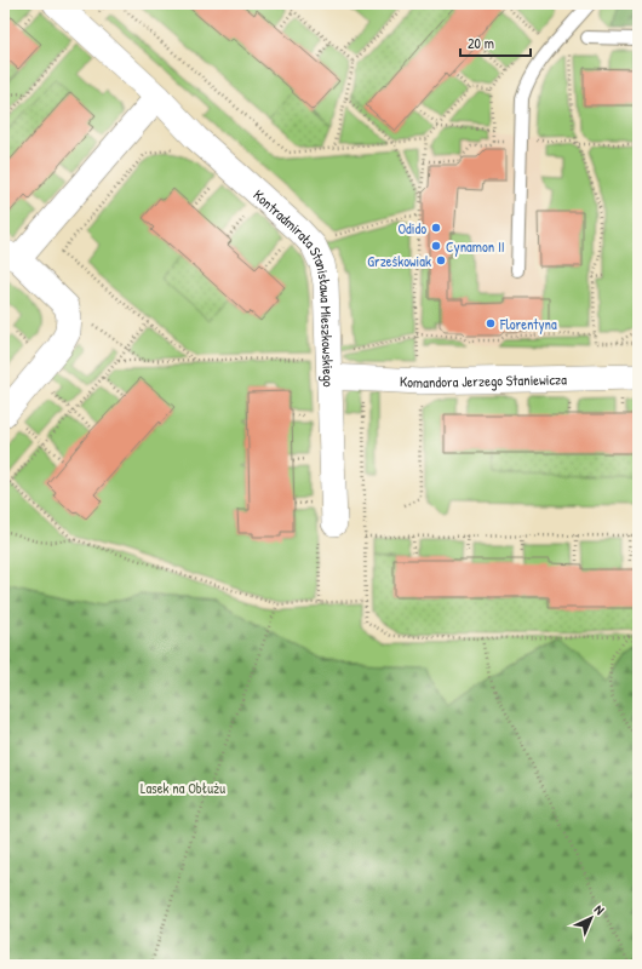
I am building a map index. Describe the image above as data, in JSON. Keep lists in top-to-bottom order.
{
  "streets": {
    "street": ["Kontradmirała Stanisława Mieszkowskiego", "Komandora Jerzego Staniewicza"]
  },
  "crossings": [
    ["Kontradmirała Stanisława Mieszkowskiego", "Komandora Jerzego Staniewicza"]
  ],
  "parks": ["Lasek na Obłużu"],
  "places": [
    "Odido",
    "Cynamon II",
    "Grześkowiak",
    "Florentyna"
  ],
  "scale_bar": "20 m",
  "north": "top right"
}
